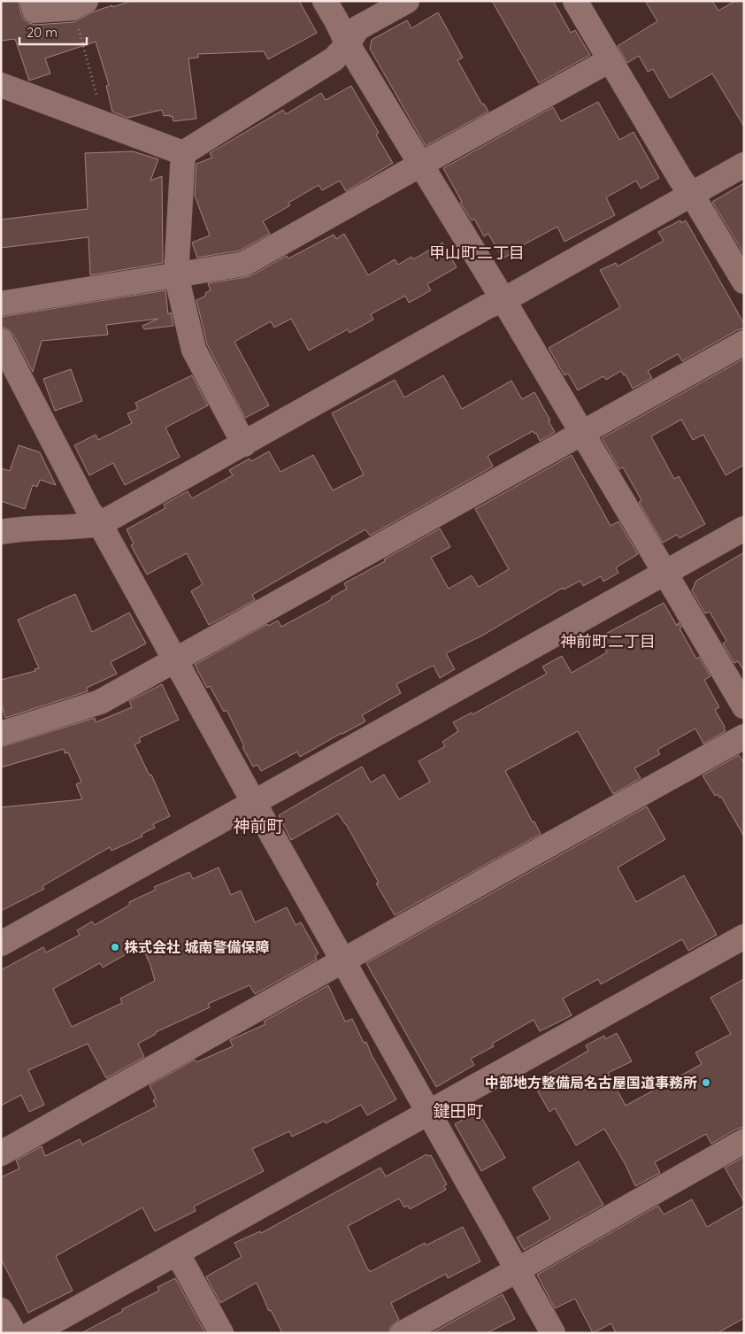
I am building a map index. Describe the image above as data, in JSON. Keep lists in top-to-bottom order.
{
  "districts": [
    "甲山町二丁目",
    "神前町二丁目",
    "神前町",
    "鍵田町"
  ],
  "places": ["株式会社 城南警備保障", "中部地方整備局名古屋国道事務所"],
  "scale_bar": "20 m"
}
